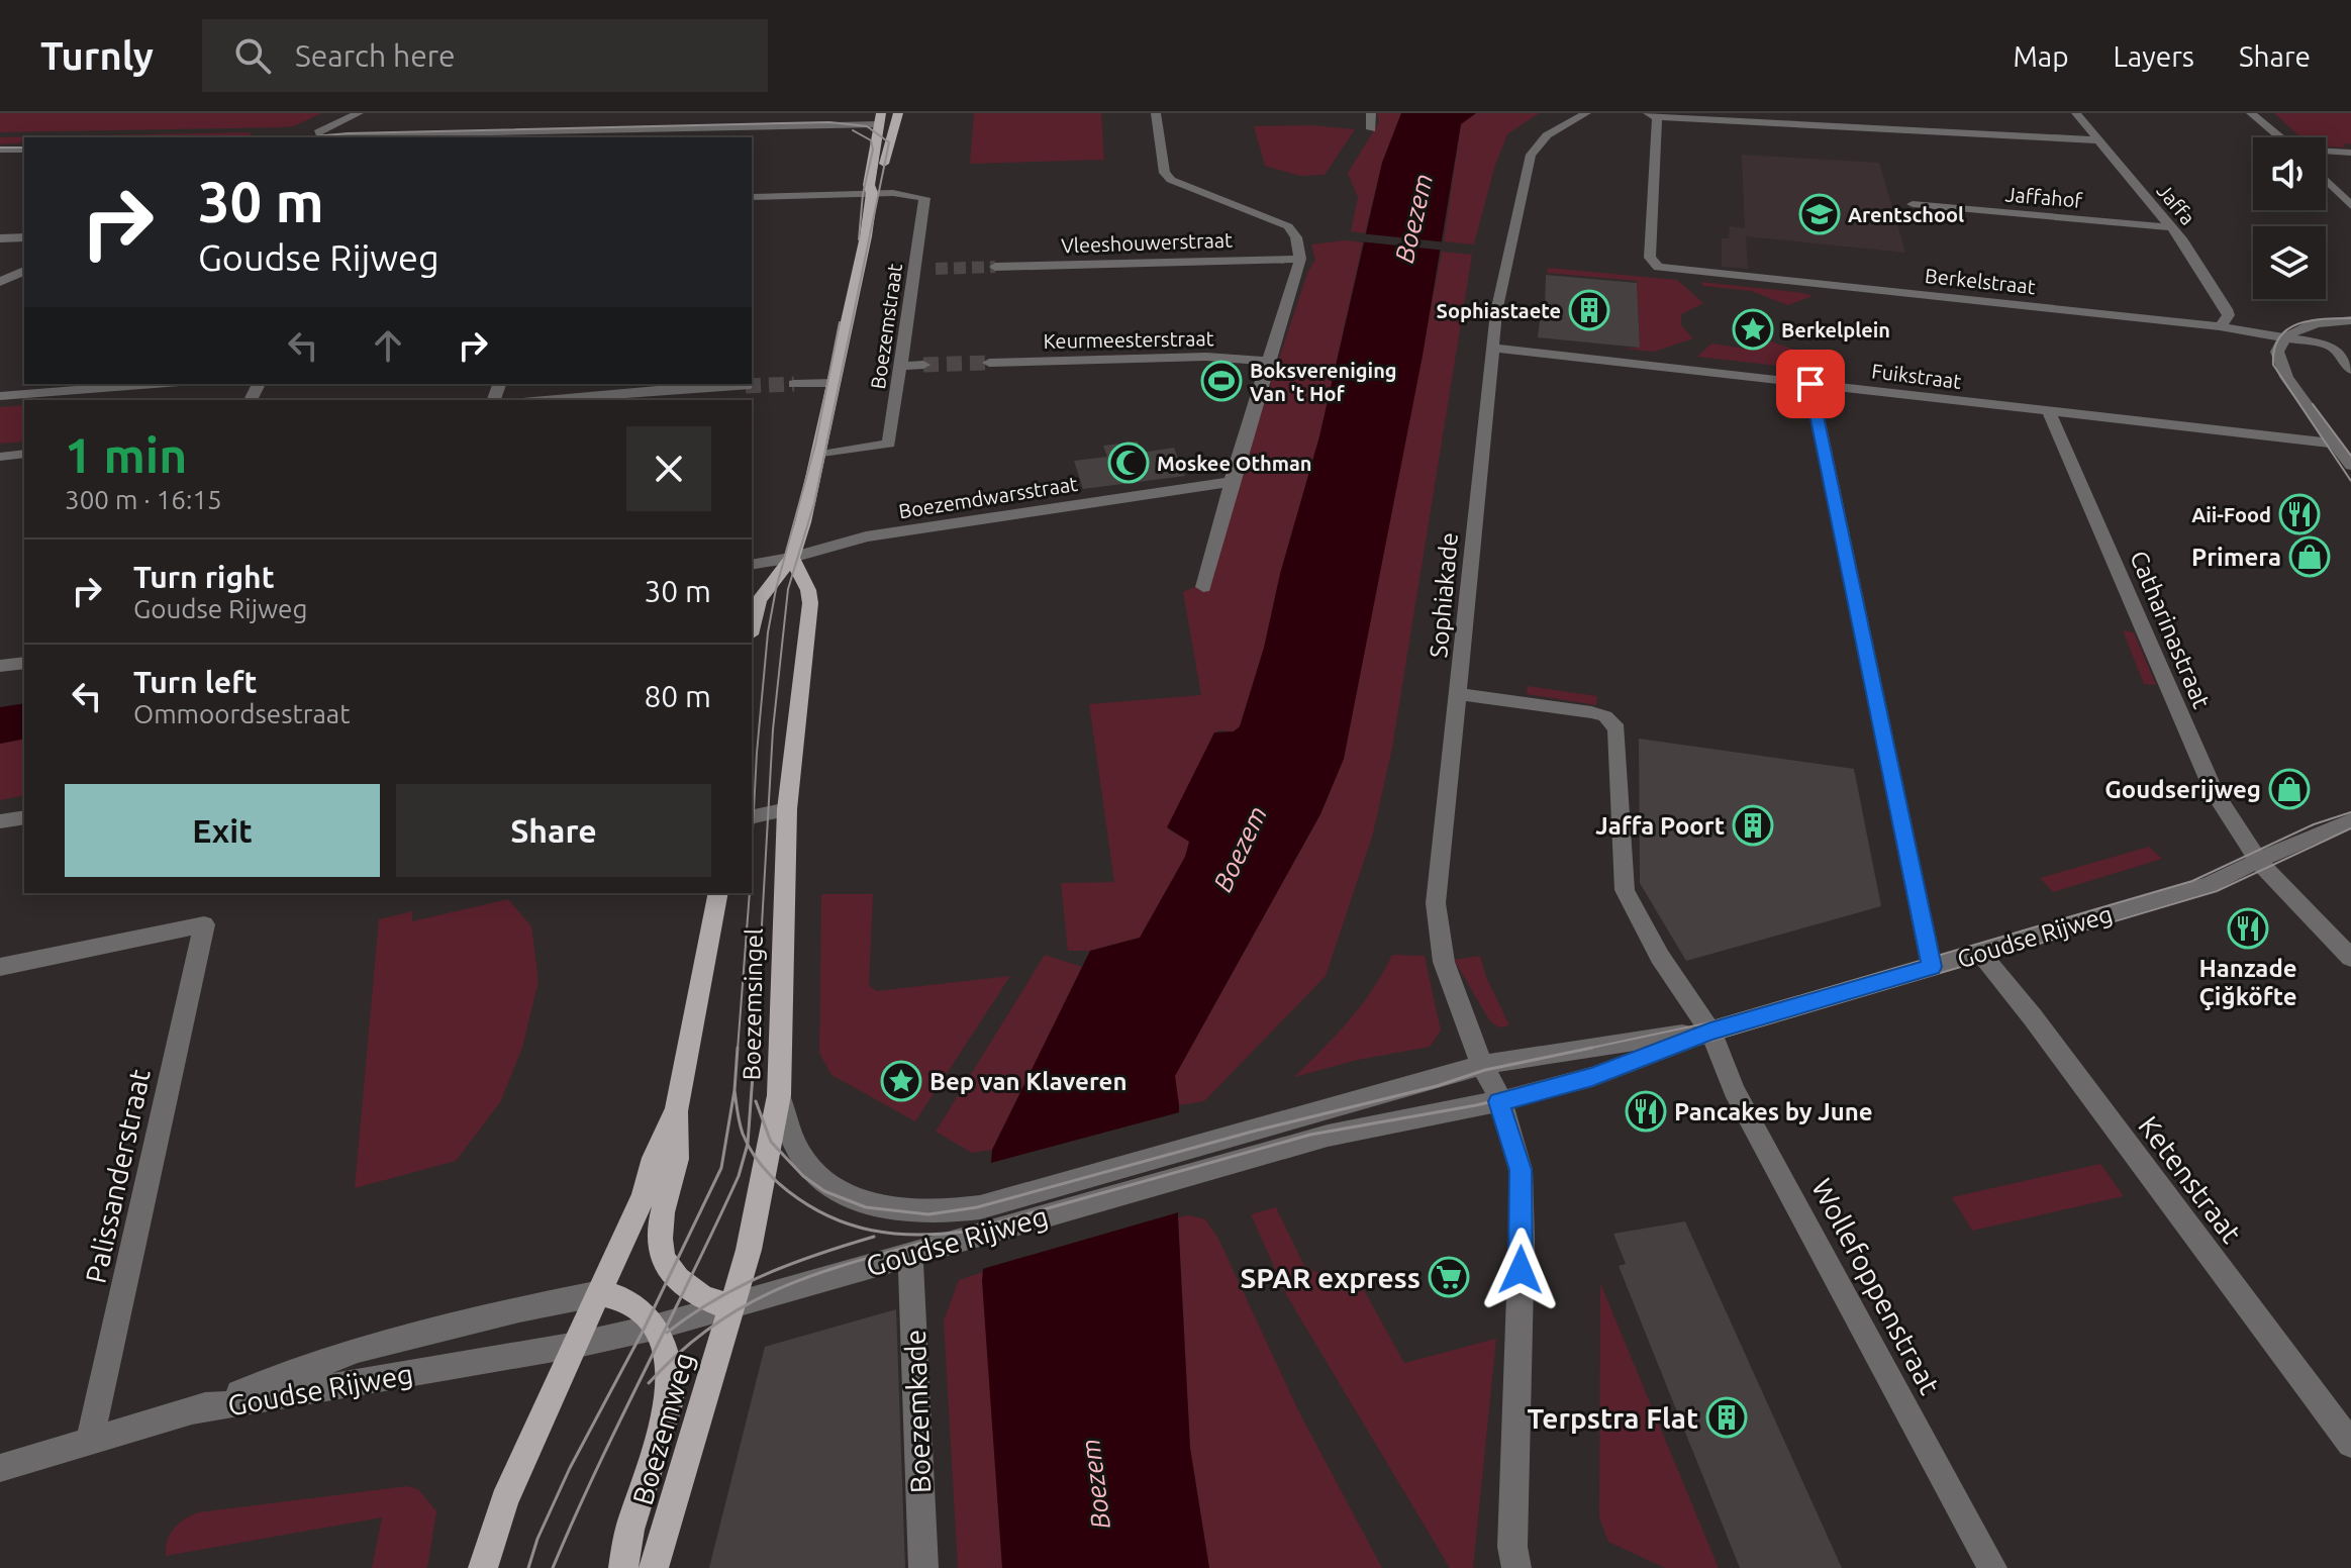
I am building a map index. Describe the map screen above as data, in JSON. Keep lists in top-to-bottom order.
{
  "streets": {
    "main road": ["Boezemstraat", "Boezemsingel", "Boezemweg"],
    "street": [
      "Jaffahof",
      "Jaffa",
      "Vleeshouwerstraat",
      "Berkelstraat",
      "Keurmeesterstraat",
      "Fuikstraat",
      "Boezemdwarsstraat",
      "Sophiakade",
      "Catharinastraat",
      "Goudse Rijweg",
      "Palissanderstraat",
      "Ketenstraat",
      "Wollefoppenstraat",
      "Boezemkade"
    ]
  },
  "crossings": [
    ["Jaffahof", "Jaffa"],
    ["Jaffa", "Berkelstraat"],
    ["Boezemstraat", "Boezemdwarsstraat"],
    ["Boezemstraat", "Boezemsingel"],
    ["Fuikstraat", "Sophiakade"],
    ["Fuikstraat", "Catharinastraat"],
    ["Boezemdwarsstraat", "Boezemsingel"],
    ["Sophiakade", "Goudse Rijweg"],
    ["Sophiakade", "Wollefoppenstraat"],
    ["Catharinastraat", "Goudse Rijweg"],
    ["Goudse Rijweg", "Boezemsingel"],
    ["Goudse Rijweg", "Palissanderstraat"],
    ["Goudse Rijweg", "Ketenstraat"],
    ["Goudse Rijweg", "Wollefoppenstraat"],
    ["Goudse Rijweg", "Boezemkade"],
    ["Goudse Rijweg", "Boezemweg"],
    ["Boezemsingel", "Boezemweg"]
  ],
  "water": ["Boezem"],
  "places": {
    "school or university": ["Arentschool"],
    "building": ["Sophiastaete", "Jaffa Poort", "Terpstra Flat"],
    "place": ["Berkelplein", "Bep van Klaveren"],
    "sports": ["Boksvereniging Van 't Hof"],
    "mosque": ["Moskee Othman"],
    "restaurant": ["Aii-Food", "Hanzade Çiğköfte", "Pancakes by June"],
    "shop": ["Primera", "Goudserijweg"],
    "supermarket": ["SPAR express"]
  },
  "page": {
    "header": "Turnly",
    "search": "Search here",
    "nav": ["Map", "Layers", "Share"],
    "turn": ["30 m", "Goudse Rijweg"],
    "heading": ["1 min", "300 m · 16:15"],
    "list": [
      {
        "name": "Turn right",
        "note": "Goudse Rijweg",
        "value": "30 m"
      },
      {
        "name": "Turn left",
        "note": "Ommoordsestraat",
        "value": "80 m"
      }
    ],
    "buttons": ["Exit", "Share"]
  }
}
